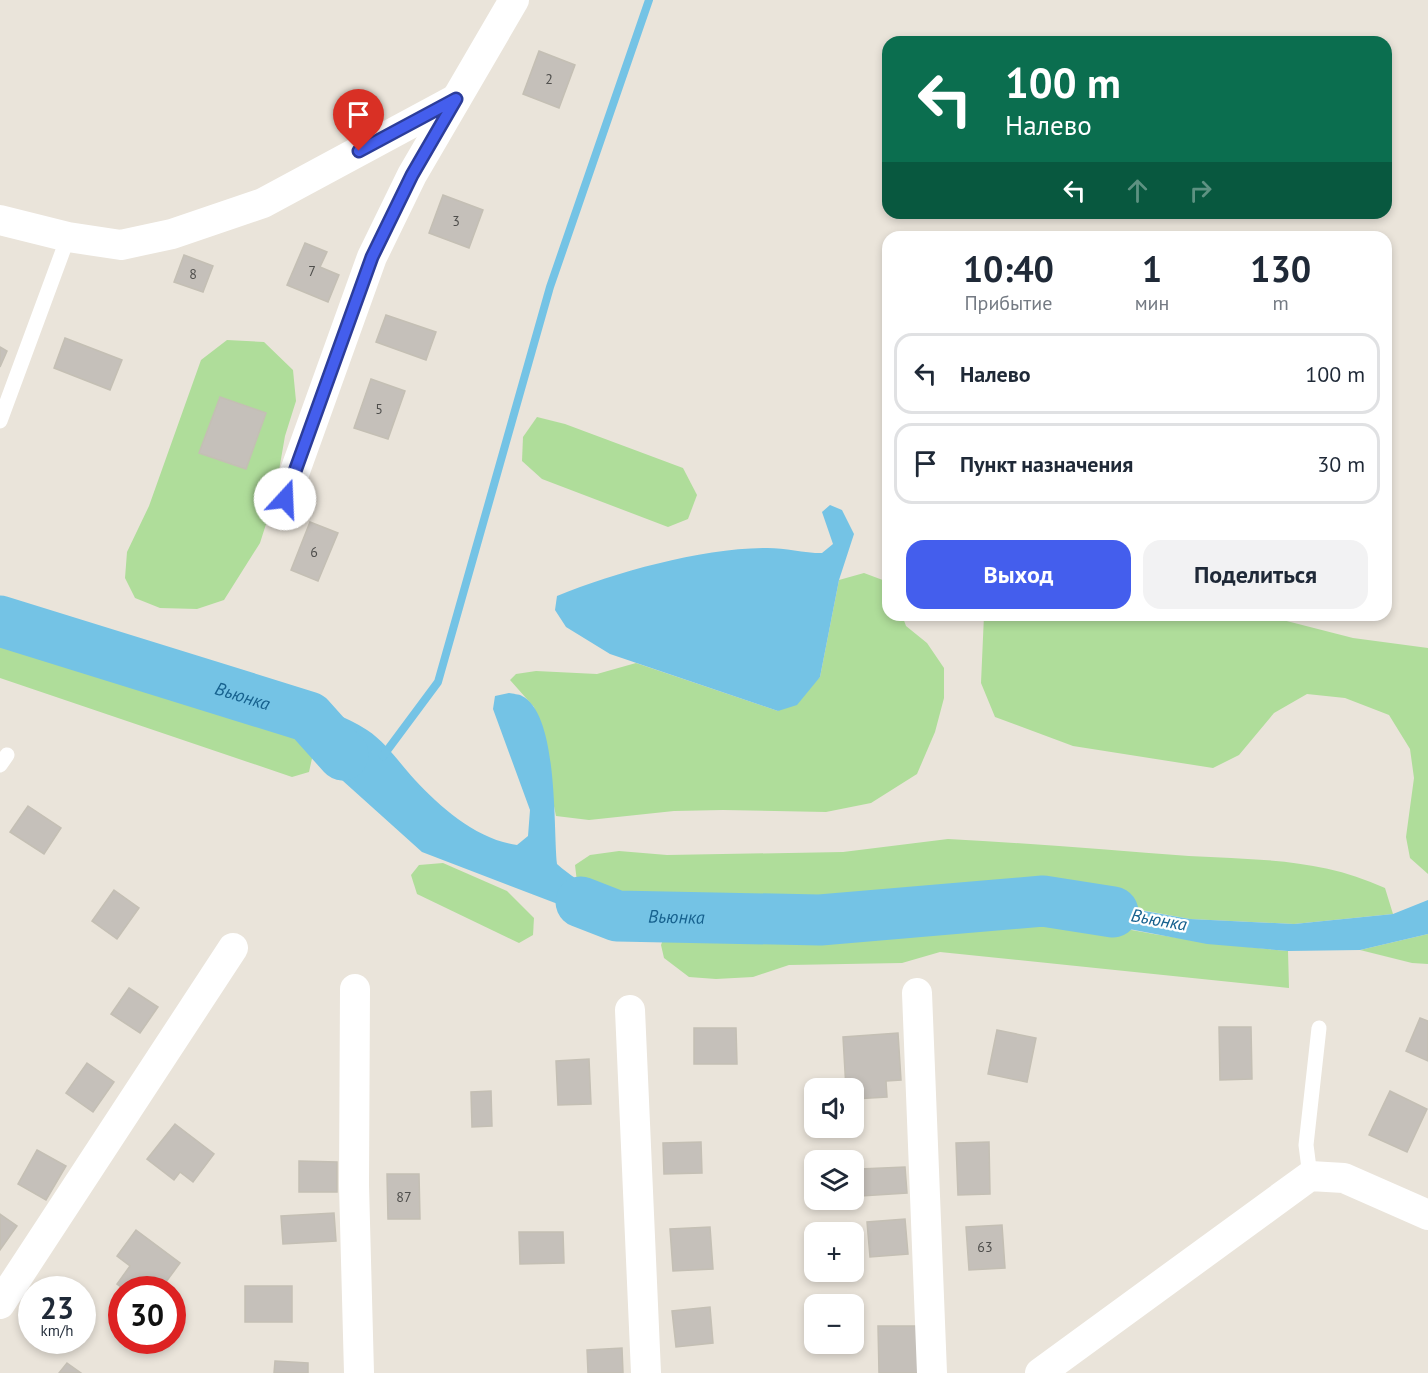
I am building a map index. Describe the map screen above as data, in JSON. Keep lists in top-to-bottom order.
{
  "water": ["Вьюнка"],
  "house_numbers": [
    "2",
    "3",
    "7",
    "8",
    "5",
    "6",
    "87",
    "63"
  ],
  "page": {
    "turn": ["100 m", "Налево"],
    "eta": [
      "10:40",
      "Прибытие",
      "1",
      "мин",
      "130",
      "m"
    ],
    "list": [
      {
        "name": "Налево",
        "value": "100 m"
      },
      {
        "name": "Пункт назначения",
        "value": "30 m"
      }
    ],
    "buttons": ["Выход", "Поделиться"],
    "map_buttons": ["+", "−"],
    "speed": "23 km/h",
    "limit": "30"
  }
}
